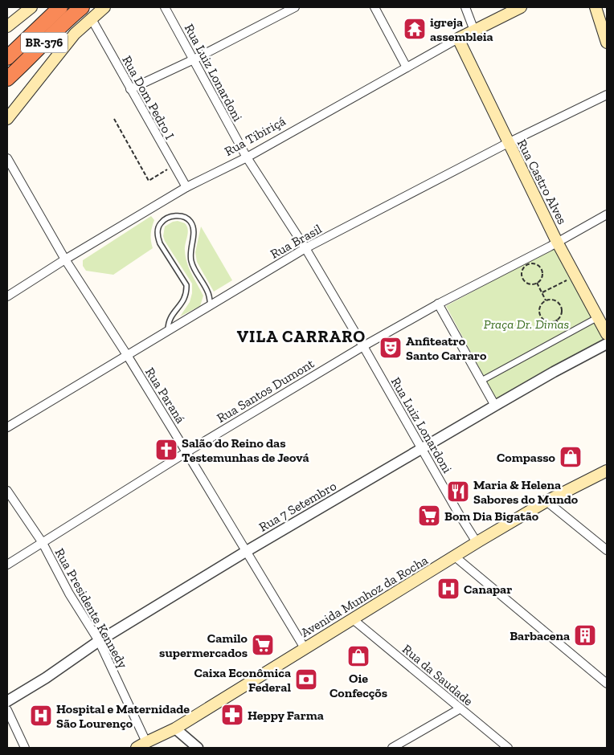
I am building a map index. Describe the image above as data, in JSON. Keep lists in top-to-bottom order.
{
  "streets": {
    "highway": ["BR-376"],
    "main road": ["Rua Tibiriçá", "Rua Castro Alves", "Avenida Munhoz da Rocha"],
    "street": [
      "Rua Luiz Lonardoni",
      "Rua Dom Pedro I",
      "Rua Brasil",
      "Rua Santos Dumont",
      "Rua Paraná",
      "Rua 7 Setembro",
      "Rua Presidente Kennedy",
      "Rua da Saudade"
    ]
  },
  "crossings": [
    ["Rua Luiz Lonardoni", "Rua Tibiriçá"],
    ["Rua Luiz Lonardoni", "Rua Brasil"],
    ["Rua Luiz Lonardoni", "Rua Santos Dumont"],
    ["Rua Luiz Lonardoni", "Rua 7 Setembro"],
    ["Rua Luiz Lonardoni", "Avenida Munhoz da Rocha"],
    ["Rua Dom Pedro I", "Rua Tibiriçá"],
    ["Rua Tibiriçá", "Rua Castro Alves"],
    ["Rua Tibiriçá", "Rua Paraná"],
    ["Rua Castro Alves", "Rua Brasil"],
    ["Rua Castro Alves", "Rua Santos Dumont"],
    ["Rua Brasil", "Rua Paraná"],
    ["Rua Santos Dumont", "Rua Paraná"],
    ["Rua Santos Dumont", "Rua Presidente Kennedy"],
    ["Rua Paraná", "Rua 7 Setembro"],
    ["Rua Paraná", "Avenida Munhoz da Rocha"],
    ["Rua 7 Setembro", "Rua Presidente Kennedy"],
    ["Avenida Munhoz da Rocha", "Rua Presidente Kennedy"],
    ["Avenida Munhoz da Rocha", "Rua da Saudade"]
  ],
  "districts": ["VILA CARRARO"],
  "parks": ["Praça Dr. Dimas"],
  "places": {
    "temple": ["igreja assembleia"],
    "theatre": ["Anfiteatro Santo Carraro"],
    "church": ["Salão do Reino das Testemunhas de Jeová"],
    "shop": ["Compasso", "Oie Confecçõs"],
    "restaurant": ["Maria & Helena Sabores do Mundo"],
    "supermarket": ["Bom Dia Bigatão", "Camilo supermercados"],
    "hospital": ["Canapar", "Hospital e Maternidade São Lourenço"],
    "building": ["Barbacena"],
    "bank": ["Caixa Econômica Federal"],
    "pharmacy": ["Heppy Farma"]
  }
}
